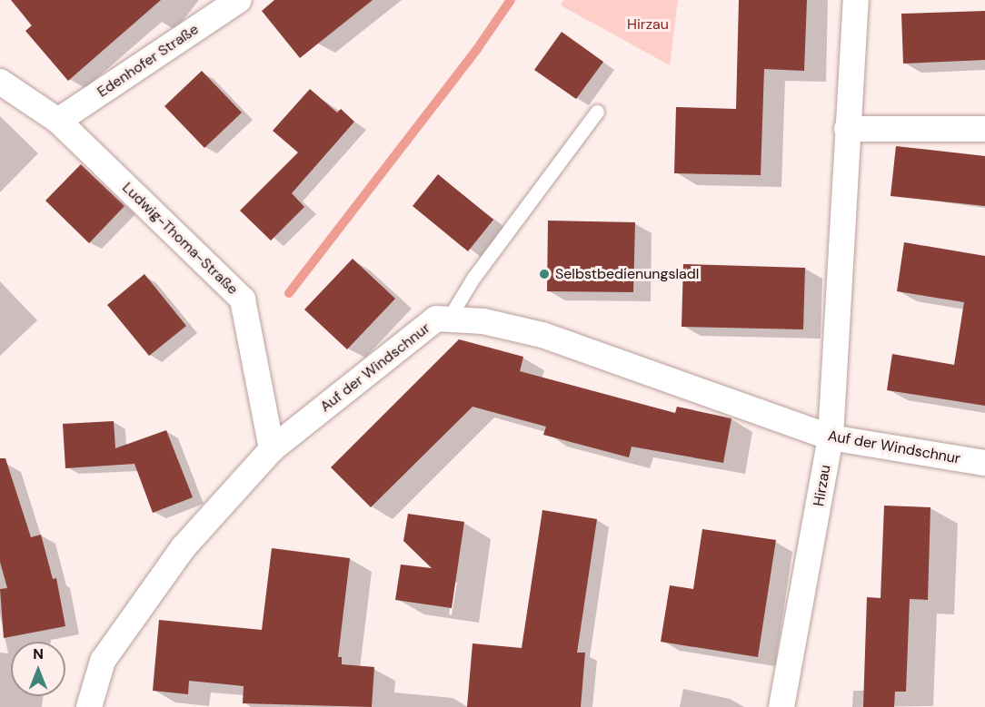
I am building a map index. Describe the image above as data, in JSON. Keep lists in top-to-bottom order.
{
  "streets": {
    "street": [
      "Edenhofer Straße",
      "Ludwig-Thoma-Straße",
      "Auf der Windschnur",
      "Hirzau"
    ]
  },
  "crossings": [
    ["Edenhofer Straße", "Ludwig-Thoma-Straße"],
    ["Ludwig-Thoma-Straße", "Auf der Windschnur"],
    ["Auf der Windschnur", "Hirzau"]
  ],
  "parks": ["Hirzau"],
  "places": ["Selbstbedienungsladl"],
  "north": "top"
}
